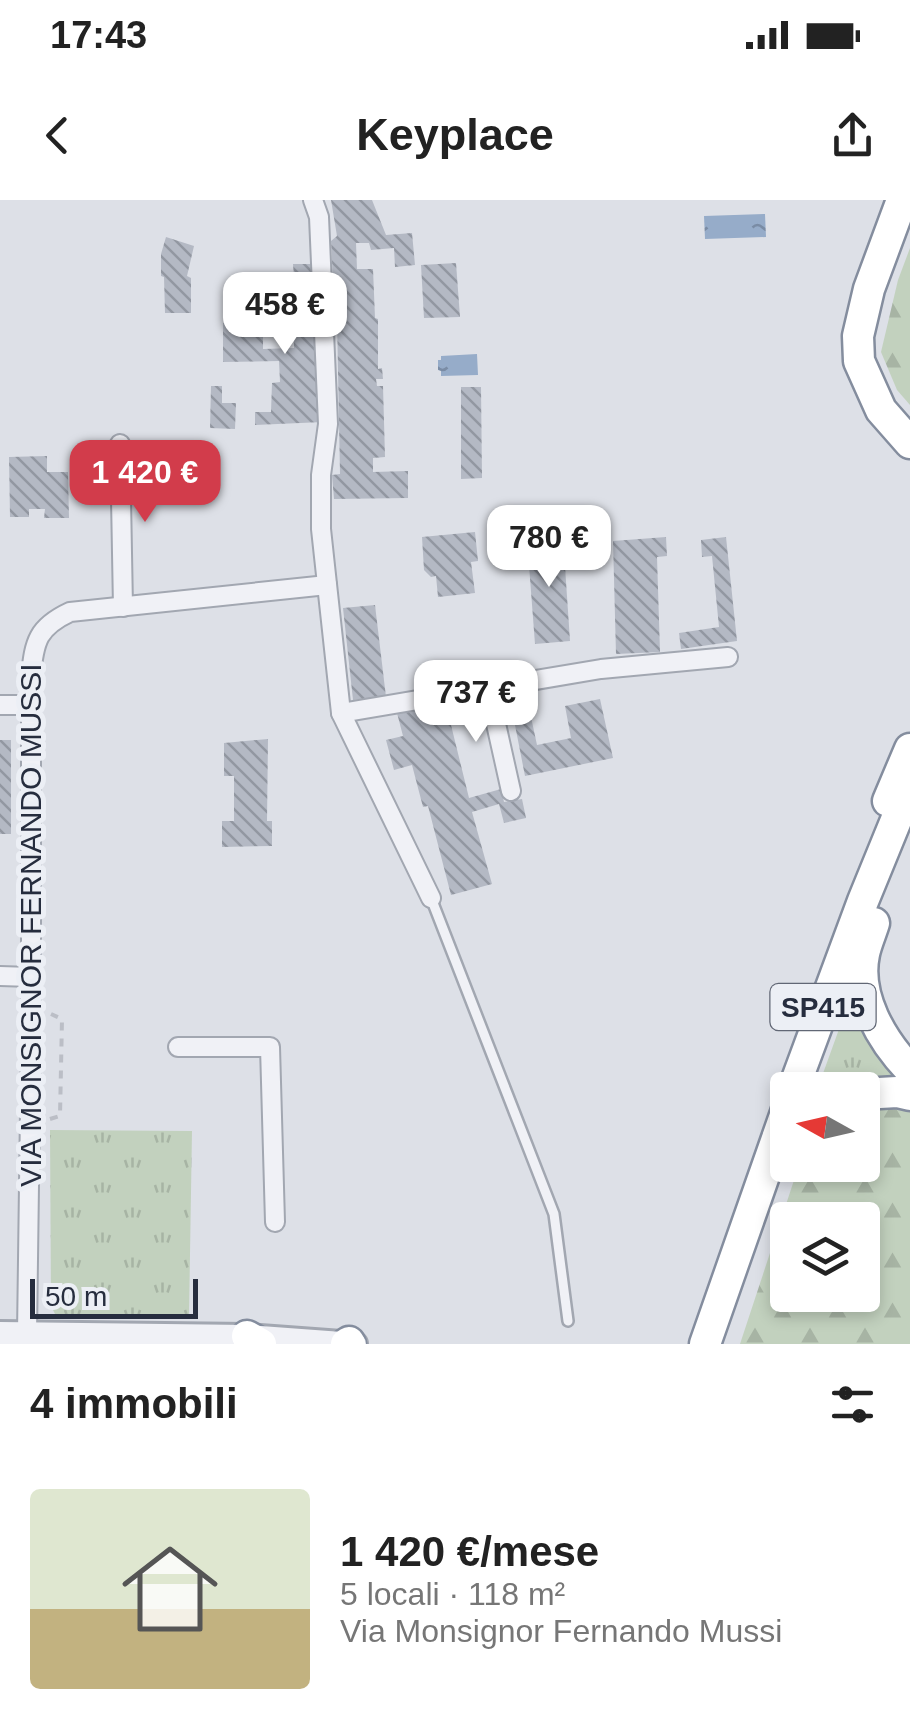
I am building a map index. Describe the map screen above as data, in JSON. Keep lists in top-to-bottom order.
{
  "streets": {
    "highway": ["SP415"],
    "street": ["VIA MONSIGNOR FERNANDO MUSSI"]
  },
  "scale_bar": "50 m",
  "north": "left",
  "page": {
    "status": "17:43",
    "header": "Keyplace",
    "price": [
      "458 €",
      "1 420 €",
      "780 €",
      "737 €"
    ],
    "scale": "50 m",
    "heading": "4 immobili",
    "list": [
      {
        "name": "1 420 €/mese",
        "note": "5 locali · 118 m² · Via Monsignor Fernando Mussi"
      }
    ]
  }
}
